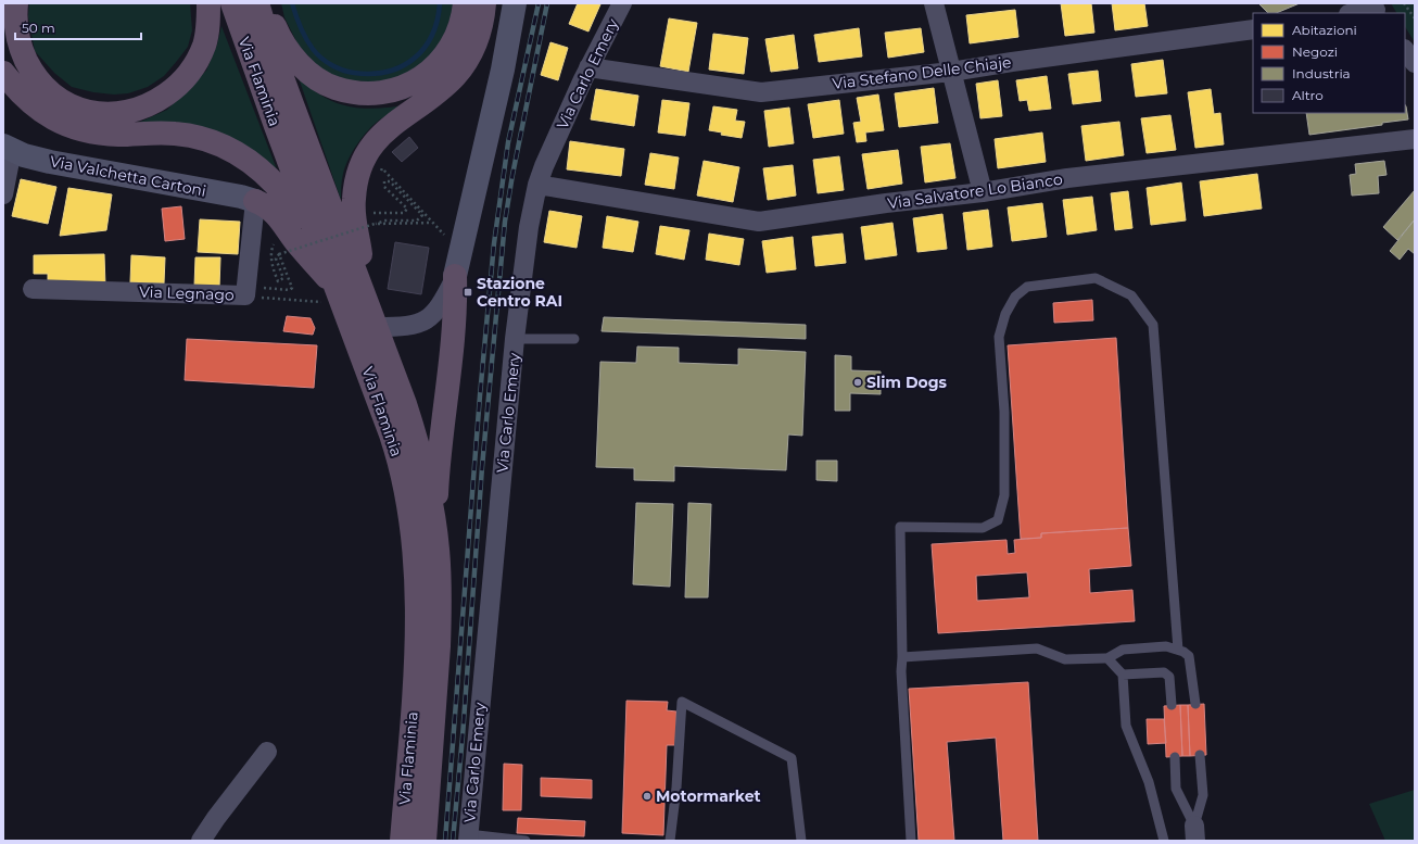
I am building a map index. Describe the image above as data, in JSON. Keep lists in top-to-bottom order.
{
  "streets": {
    "highway": ["Via Flaminia"],
    "street": [
      "Via Stefano Delle Chiaje",
      "Via Carlo Emery",
      "Via Valchetta Cartoni",
      "Via Salvatore Lo Bianco",
      "Via Legnago"
    ]
  },
  "crossings": [
    ["Via Stefano Delle Chiaje", "Via Carlo Emery"],
    ["Via Carlo Emery", "Via Salvatore Lo Bianco"],
    ["Via Valchetta Cartoni", "Via Legnago"]
  ],
  "places": {
    "transit": ["Stazione Centro RAI"],
    "other": ["Slim Dogs", "Motormarket"]
  },
  "legend": [
    "Abitazioni",
    "Negozi",
    "Industria",
    "Altro"
  ],
  "scale_bar": "50 m"
}
